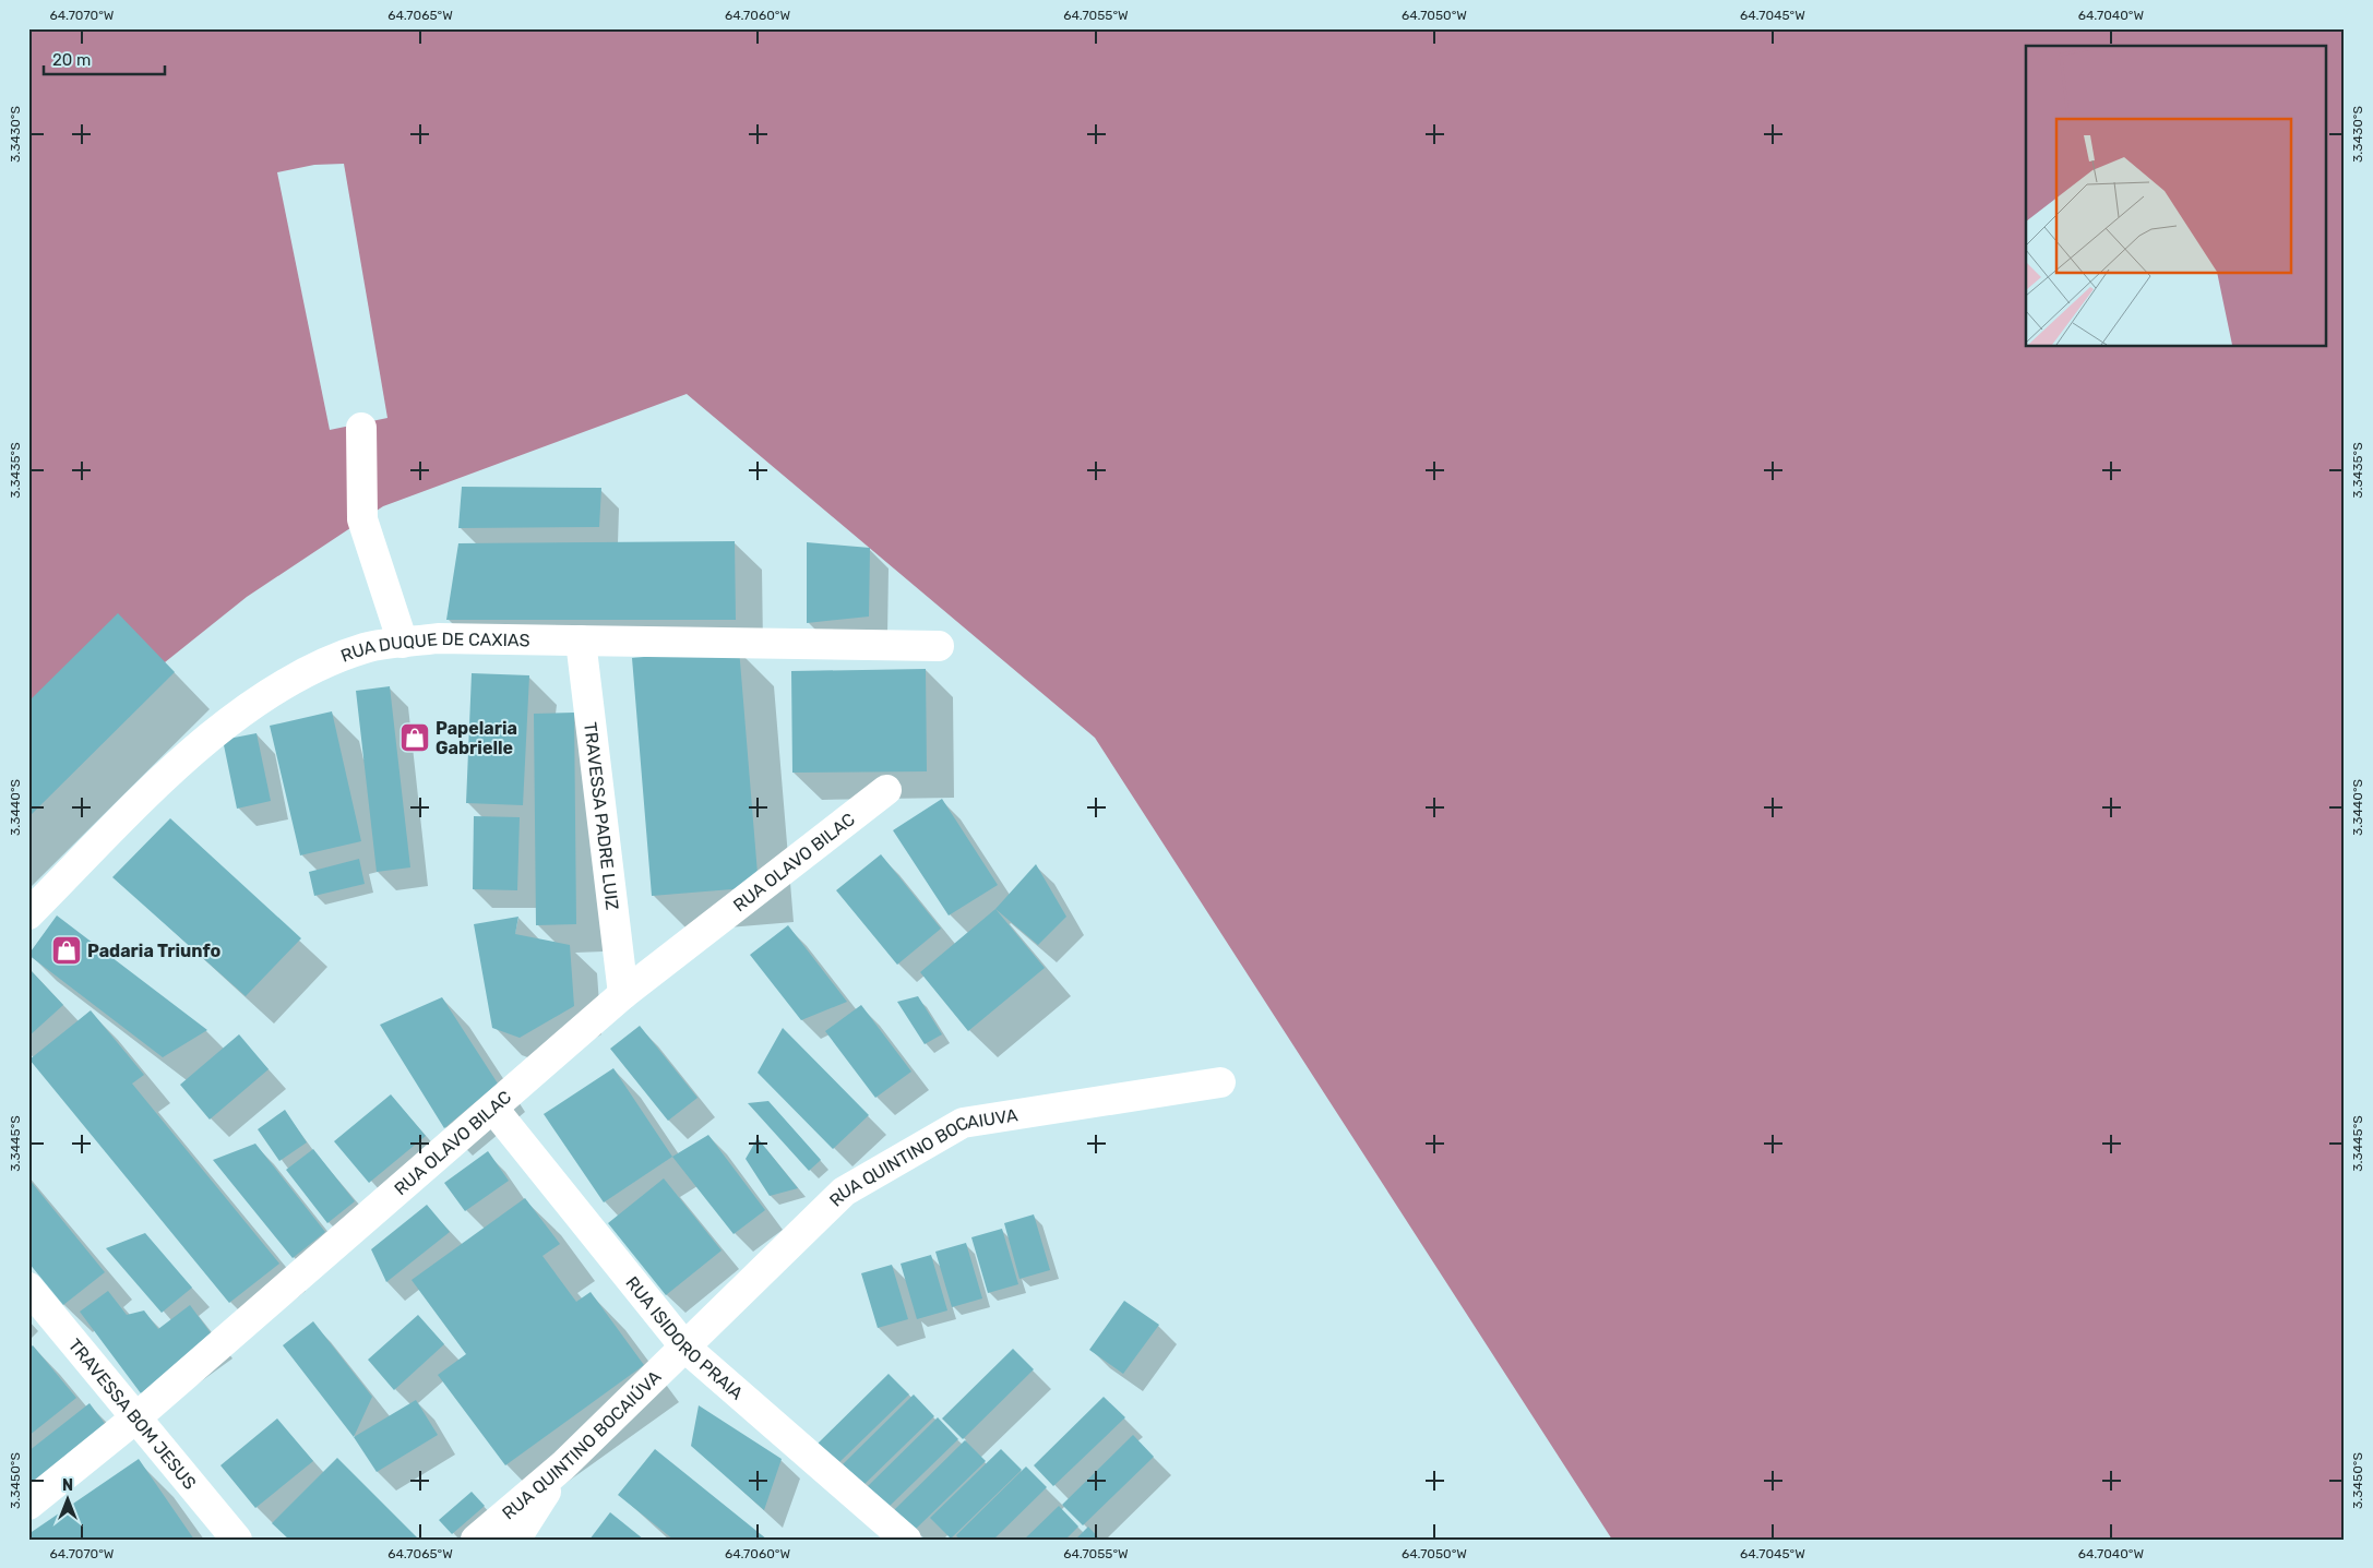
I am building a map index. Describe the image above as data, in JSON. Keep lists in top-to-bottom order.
{
  "streets": {
    "street": [
      "RUA DUQUE DE CAXIAS",
      "TRAVESSA PADRE LUIZ",
      "RUA OLAVO BILAC",
      "RUA QUINTINO BOCAIUVA",
      "RUA ISIDORO PRAIA",
      "TRAVESSA BOM JESUS",
      "RUA QUINTINO BOCAIÚVA"
    ]
  },
  "crossings": [
    ["RUA DUQUE DE CAXIAS", "TRAVESSA PADRE LUIZ"],
    ["TRAVESSA PADRE LUIZ", "RUA OLAVO BILAC"],
    ["RUA OLAVO BILAC", "RUA ISIDORO PRAIA"],
    ["RUA OLAVO BILAC", "TRAVESSA BOM JESUS"],
    ["RUA QUINTINO BOCAIUVA", "RUA ISIDORO PRAIA"],
    ["RUA QUINTINO BOCAIUVA", "RUA QUINTINO BOCAIÚVA"],
    ["RUA ISIDORO PRAIA", "RUA QUINTINO BOCAIÚVA"]
  ],
  "places": {
    "shop": ["Papelaria Gabrielle", "Padaria Triunfo"]
  },
  "scale_bar": "20 m",
  "north": "top",
  "coordinates": [
    "64.7070°W",
    "64.7065°W",
    "64.7060°W",
    "64.7055°W",
    "64.7050°W",
    "64.7045°W",
    "64.7040°W",
    "3.3430°S",
    "3.3435°S",
    "3.3440°S",
    "3.3445°S",
    "3.3450°S"
  ]
}
